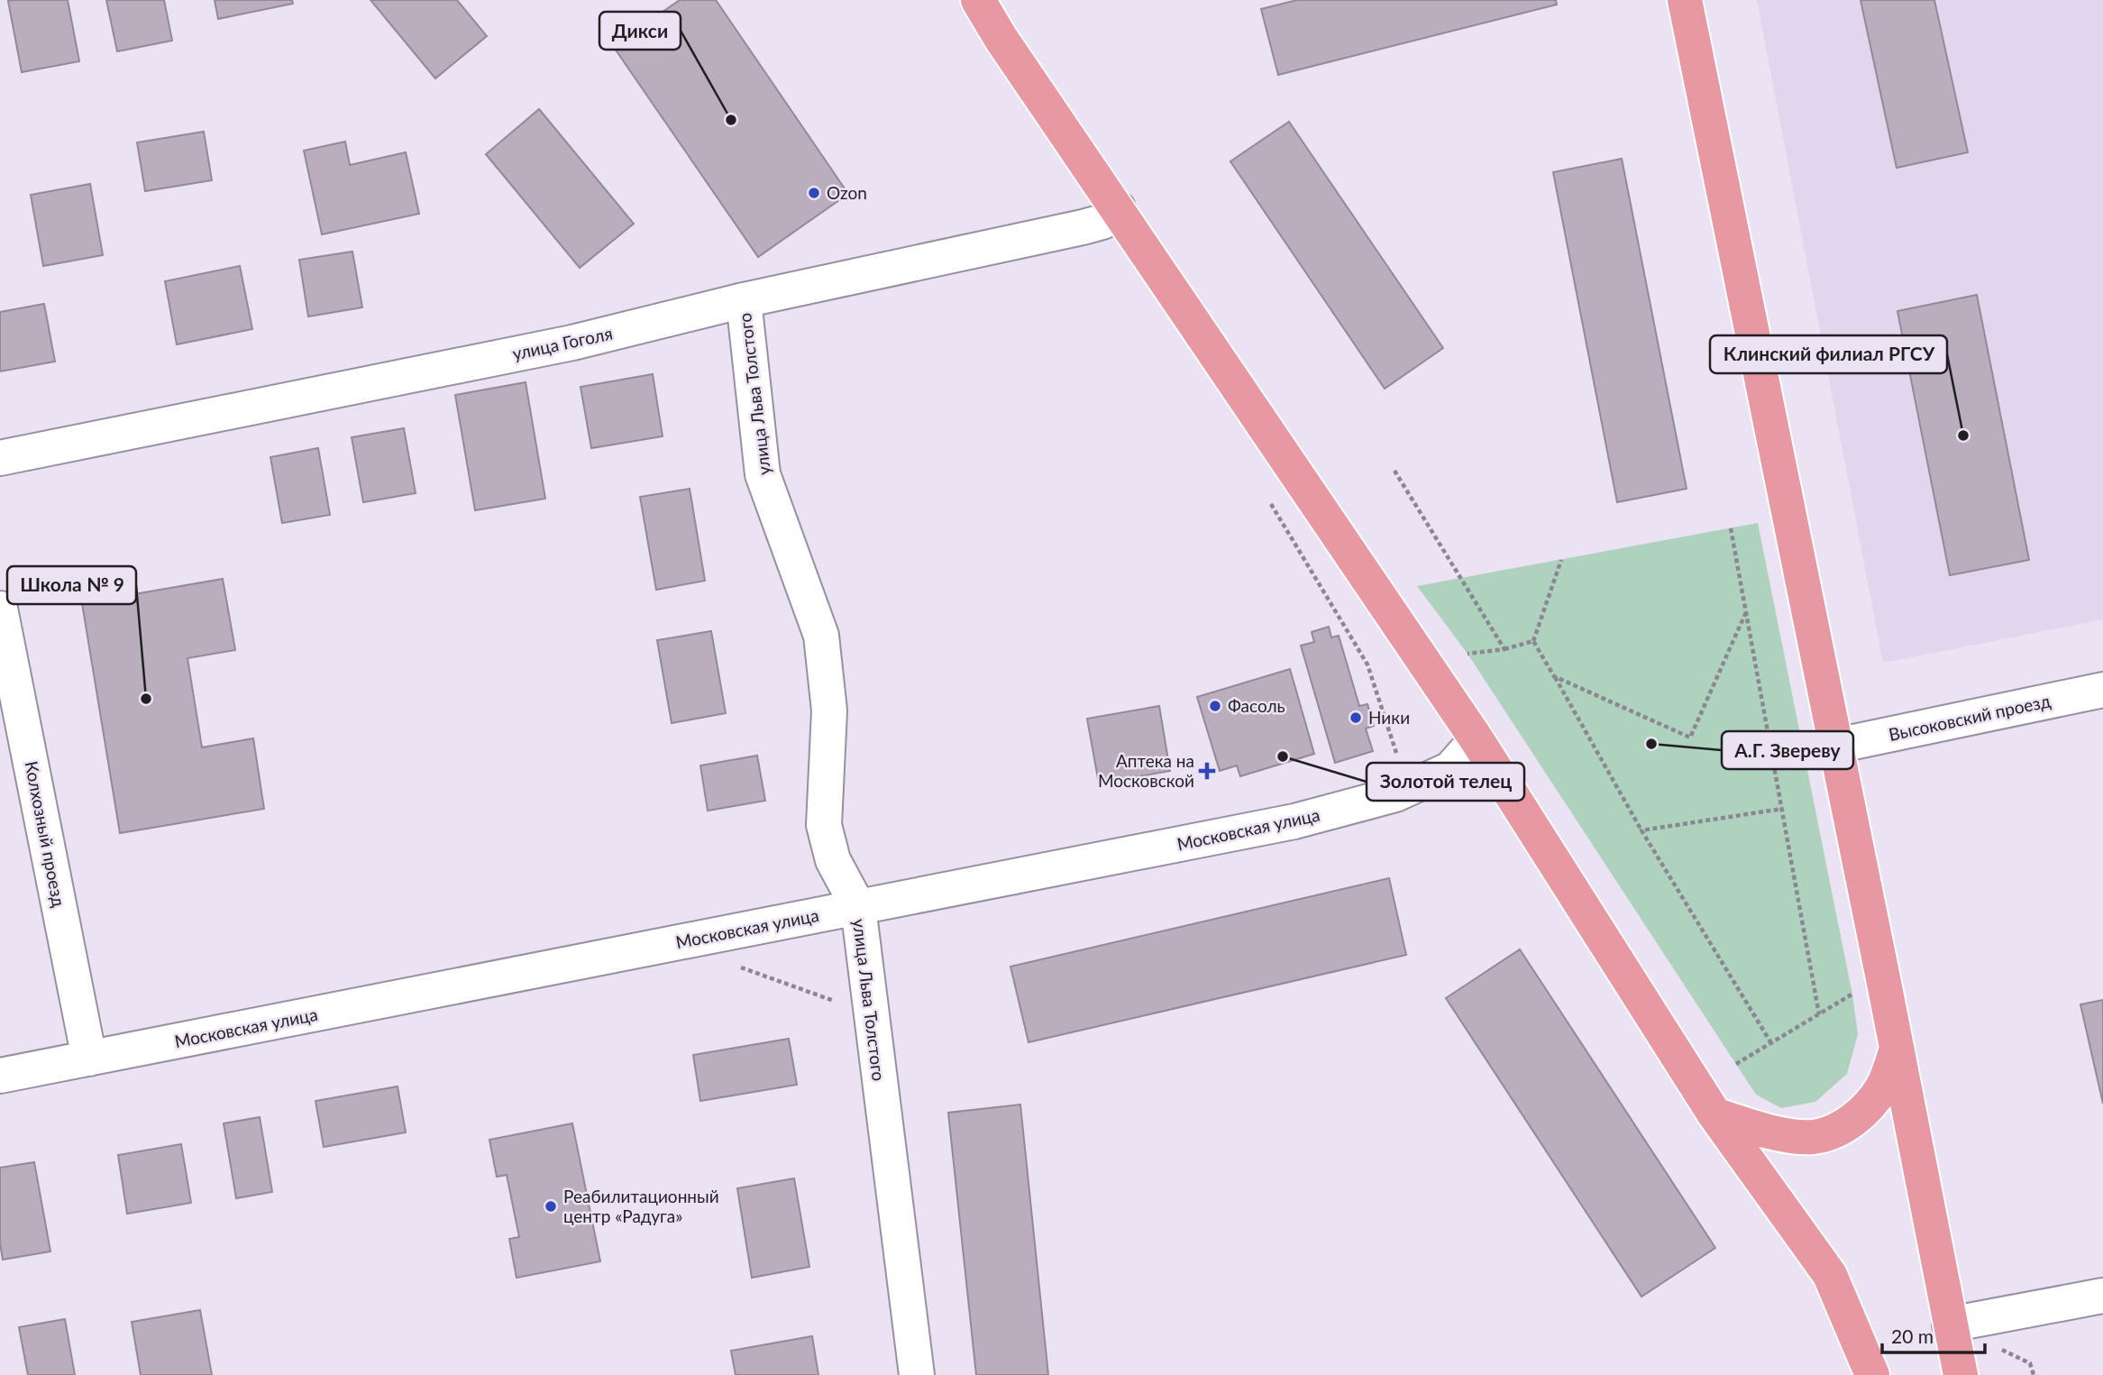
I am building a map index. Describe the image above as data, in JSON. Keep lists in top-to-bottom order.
{
  "streets": {
    "street": [
      "улица Гоголя",
      "улица Льва Толстого",
      "Высоковский проезд",
      "Московская улица",
      "Колхозный проезд"
    ]
  },
  "crossings": [
    ["улица Гоголя", "улица Льва Толстого"],
    ["улица Льва Толстого", "Московская улица"],
    ["Московская улица", "Колхозный проезд"]
  ],
  "places": {
    "other": [
      "Дикси",
      "Ozon",
      "Клинский филиал РГСУ",
      "Школа № 9",
      "Фасоль",
      "Ники",
      "А.Г. Звереву",
      "Золотой телец",
      "Реабилитационный центр «Радуга»"
    ],
    "health": ["Аптека на Московской"]
  },
  "scale_bar": "20 m"
}
